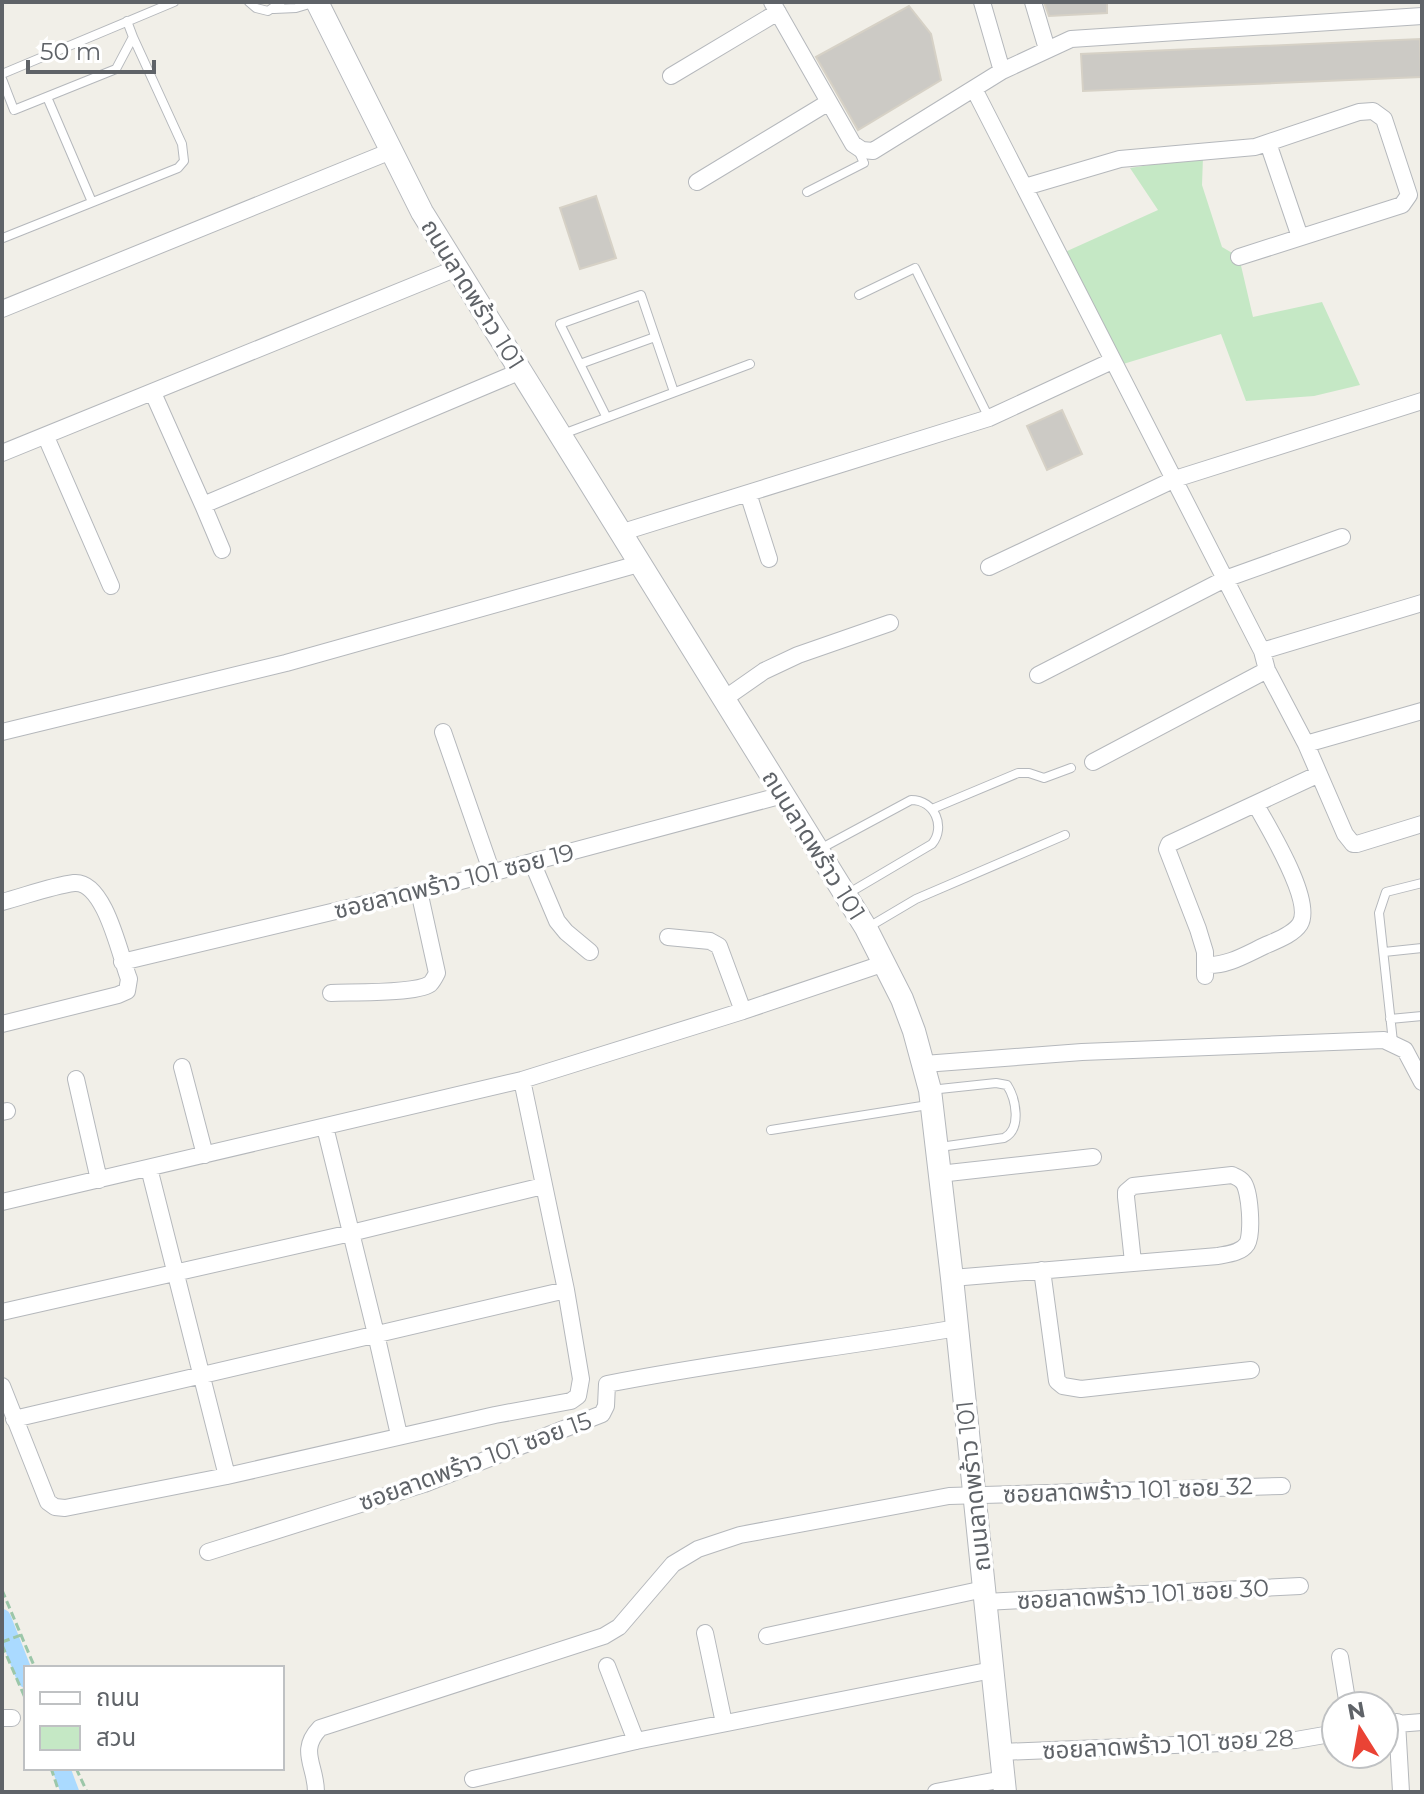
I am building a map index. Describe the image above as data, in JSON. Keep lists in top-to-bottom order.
{
  "streets": {
    "street": [
      "ถนนลาดพร้าว 101",
      "ซอยลาดพร้าว 101 ซอย 19",
      "ซอยลาดพร้าว 101 ซอย 15",
      "ซอยลาดพร้าว 101 ซอย 32",
      "ซอยลาดพร้าว 101 ซอย 30",
      "ซอยลาดพร้าว 101 ซอย 28"
    ]
  },
  "crossings": [
    ["ถนนลาดพร้าว 101", "ซอยลาดพร้าว 101 ซอย 19"],
    ["ถนนลาดพร้าว 101", "ซอยลาดพร้าว 101 ซอย 15"],
    ["ถนนลาดพร้าว 101", "ซอยลาดพร้าว 101 ซอย 32"],
    ["ถนนลาดพร้าว 101", "ซอยลาดพร้าว 101 ซอย 30"],
    ["ถนนลาดพร้าว 101", "ซอยลาดพร้าว 101 ซอย 28"]
  ],
  "legend": ["ถนน", "สวน"],
  "scale_bar": "50 m",
  "north": "top"
}
